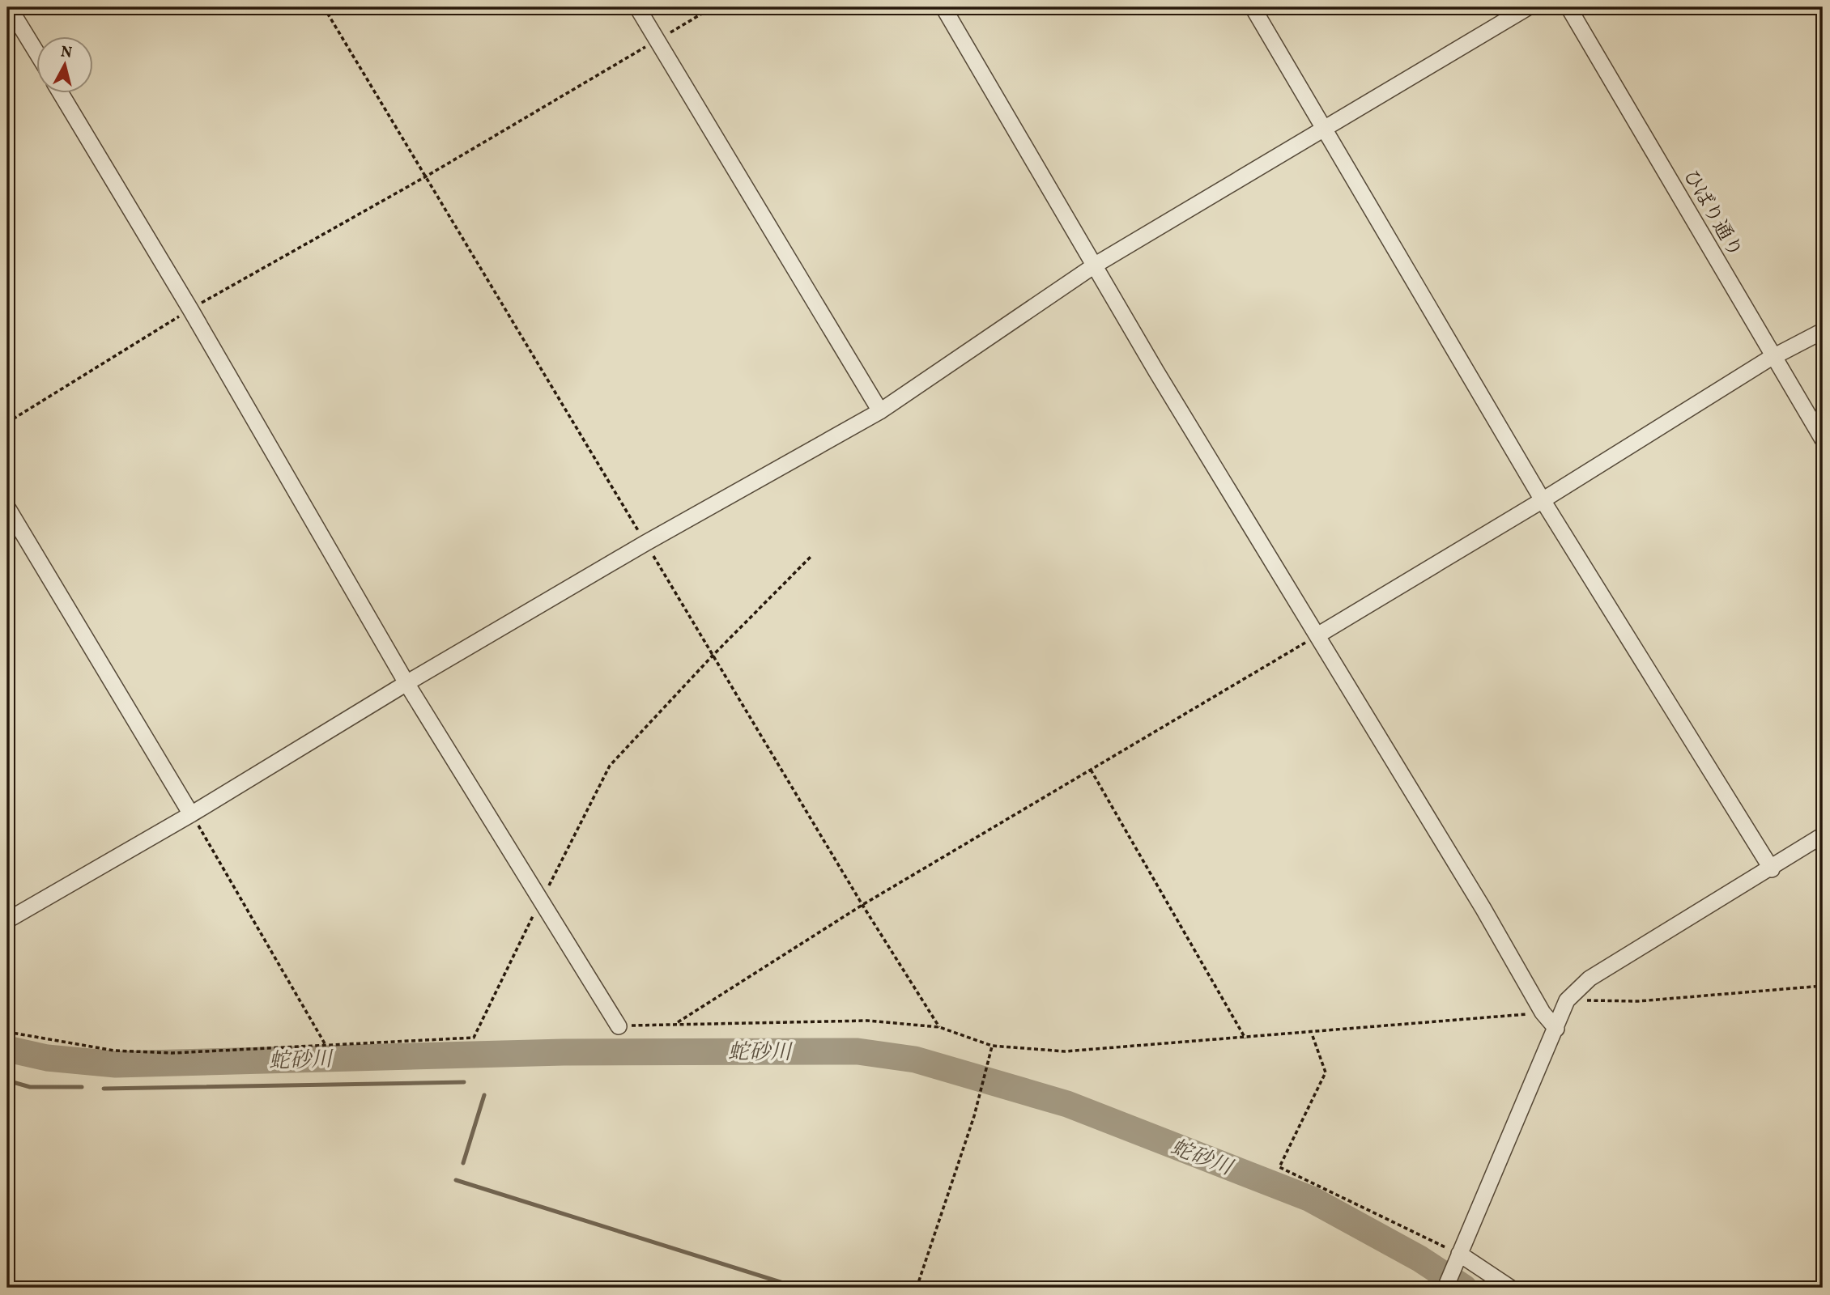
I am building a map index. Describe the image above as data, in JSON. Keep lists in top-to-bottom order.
{
  "streets": {
    "street": ["ひばり通り"]
  },
  "water": ["蛇砂川"],
  "north": "top"
}
